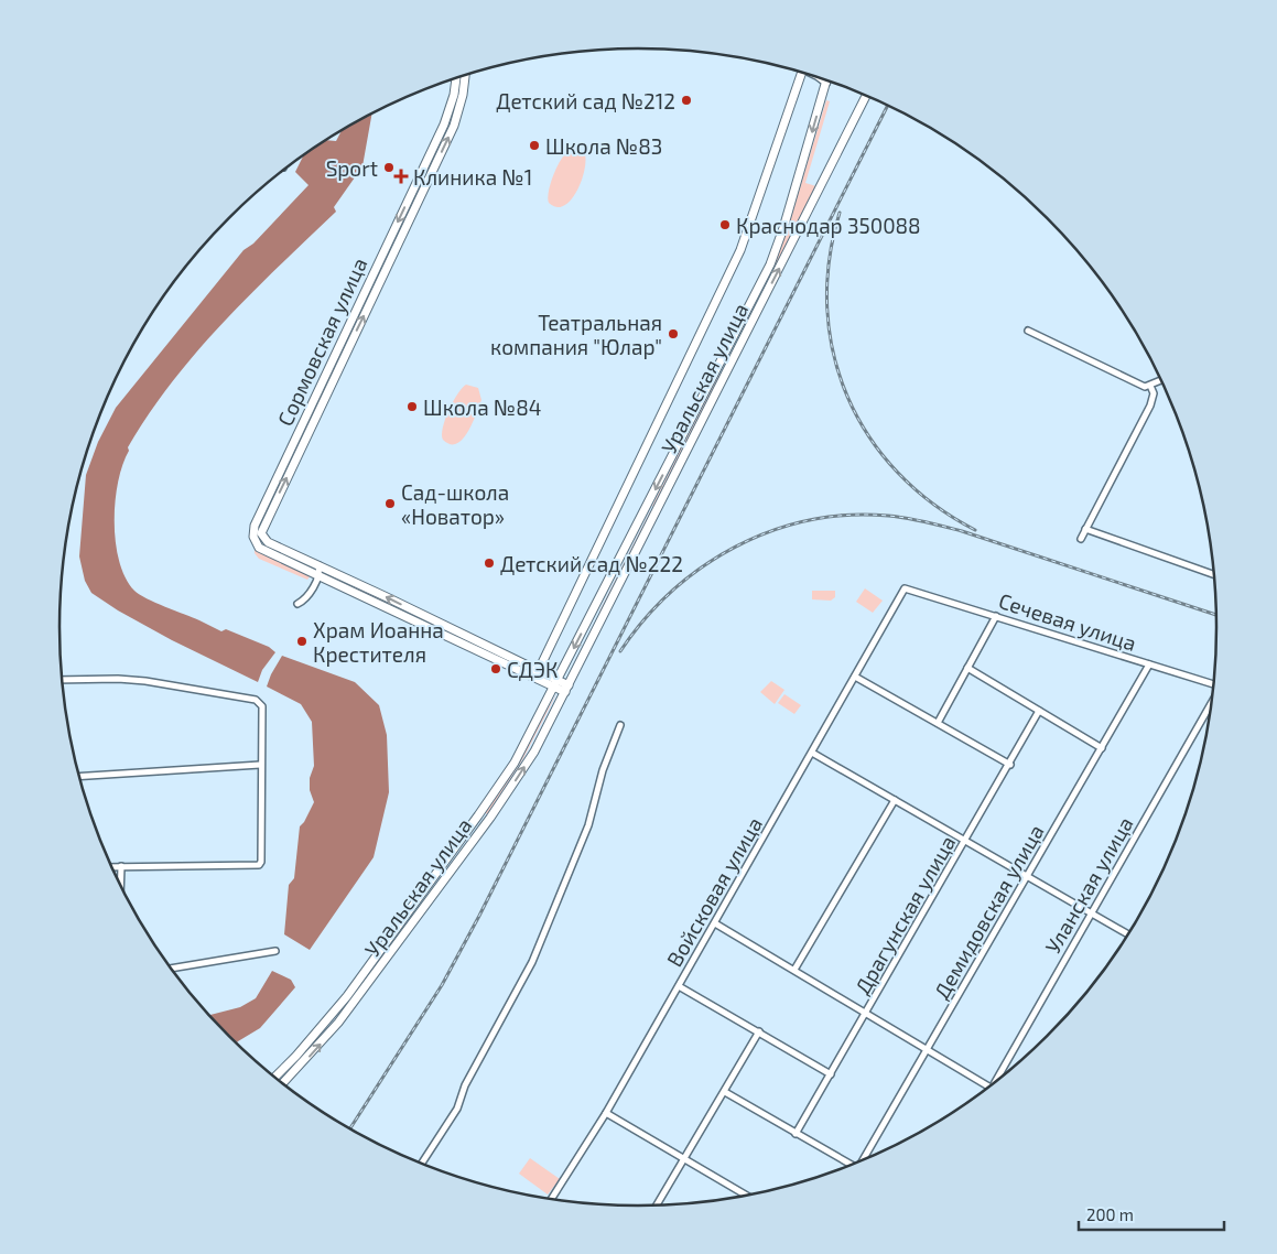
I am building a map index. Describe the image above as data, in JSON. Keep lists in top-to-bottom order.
{
  "streets": {
    "main road": ["Сормовская улица", "Уральская улица"],
    "street": [
      "Сечевая улица",
      "Уланская улица",
      "Войсковая улица",
      "Демидовская улица",
      "Драгунская улица"
    ]
  },
  "crossings": [
    ["Сечевая улица", "Войсковая улица"],
    ["Сечевая улица", "Демидовская улица"]
  ],
  "places": {
    "other": [
      "Детский сад №212",
      "Школа №83",
      "Sport",
      "Краснодар 350088",
      "Театральная компания \"Юлар\"",
      "Школа №84",
      "Сад-школа «Новатор»",
      "Детский сад №222",
      "Храм Иоанна Крестителя",
      "СДЭК"
    ],
    "health": ["Клиника №1"]
  },
  "scale_bar": "200 m"
}
